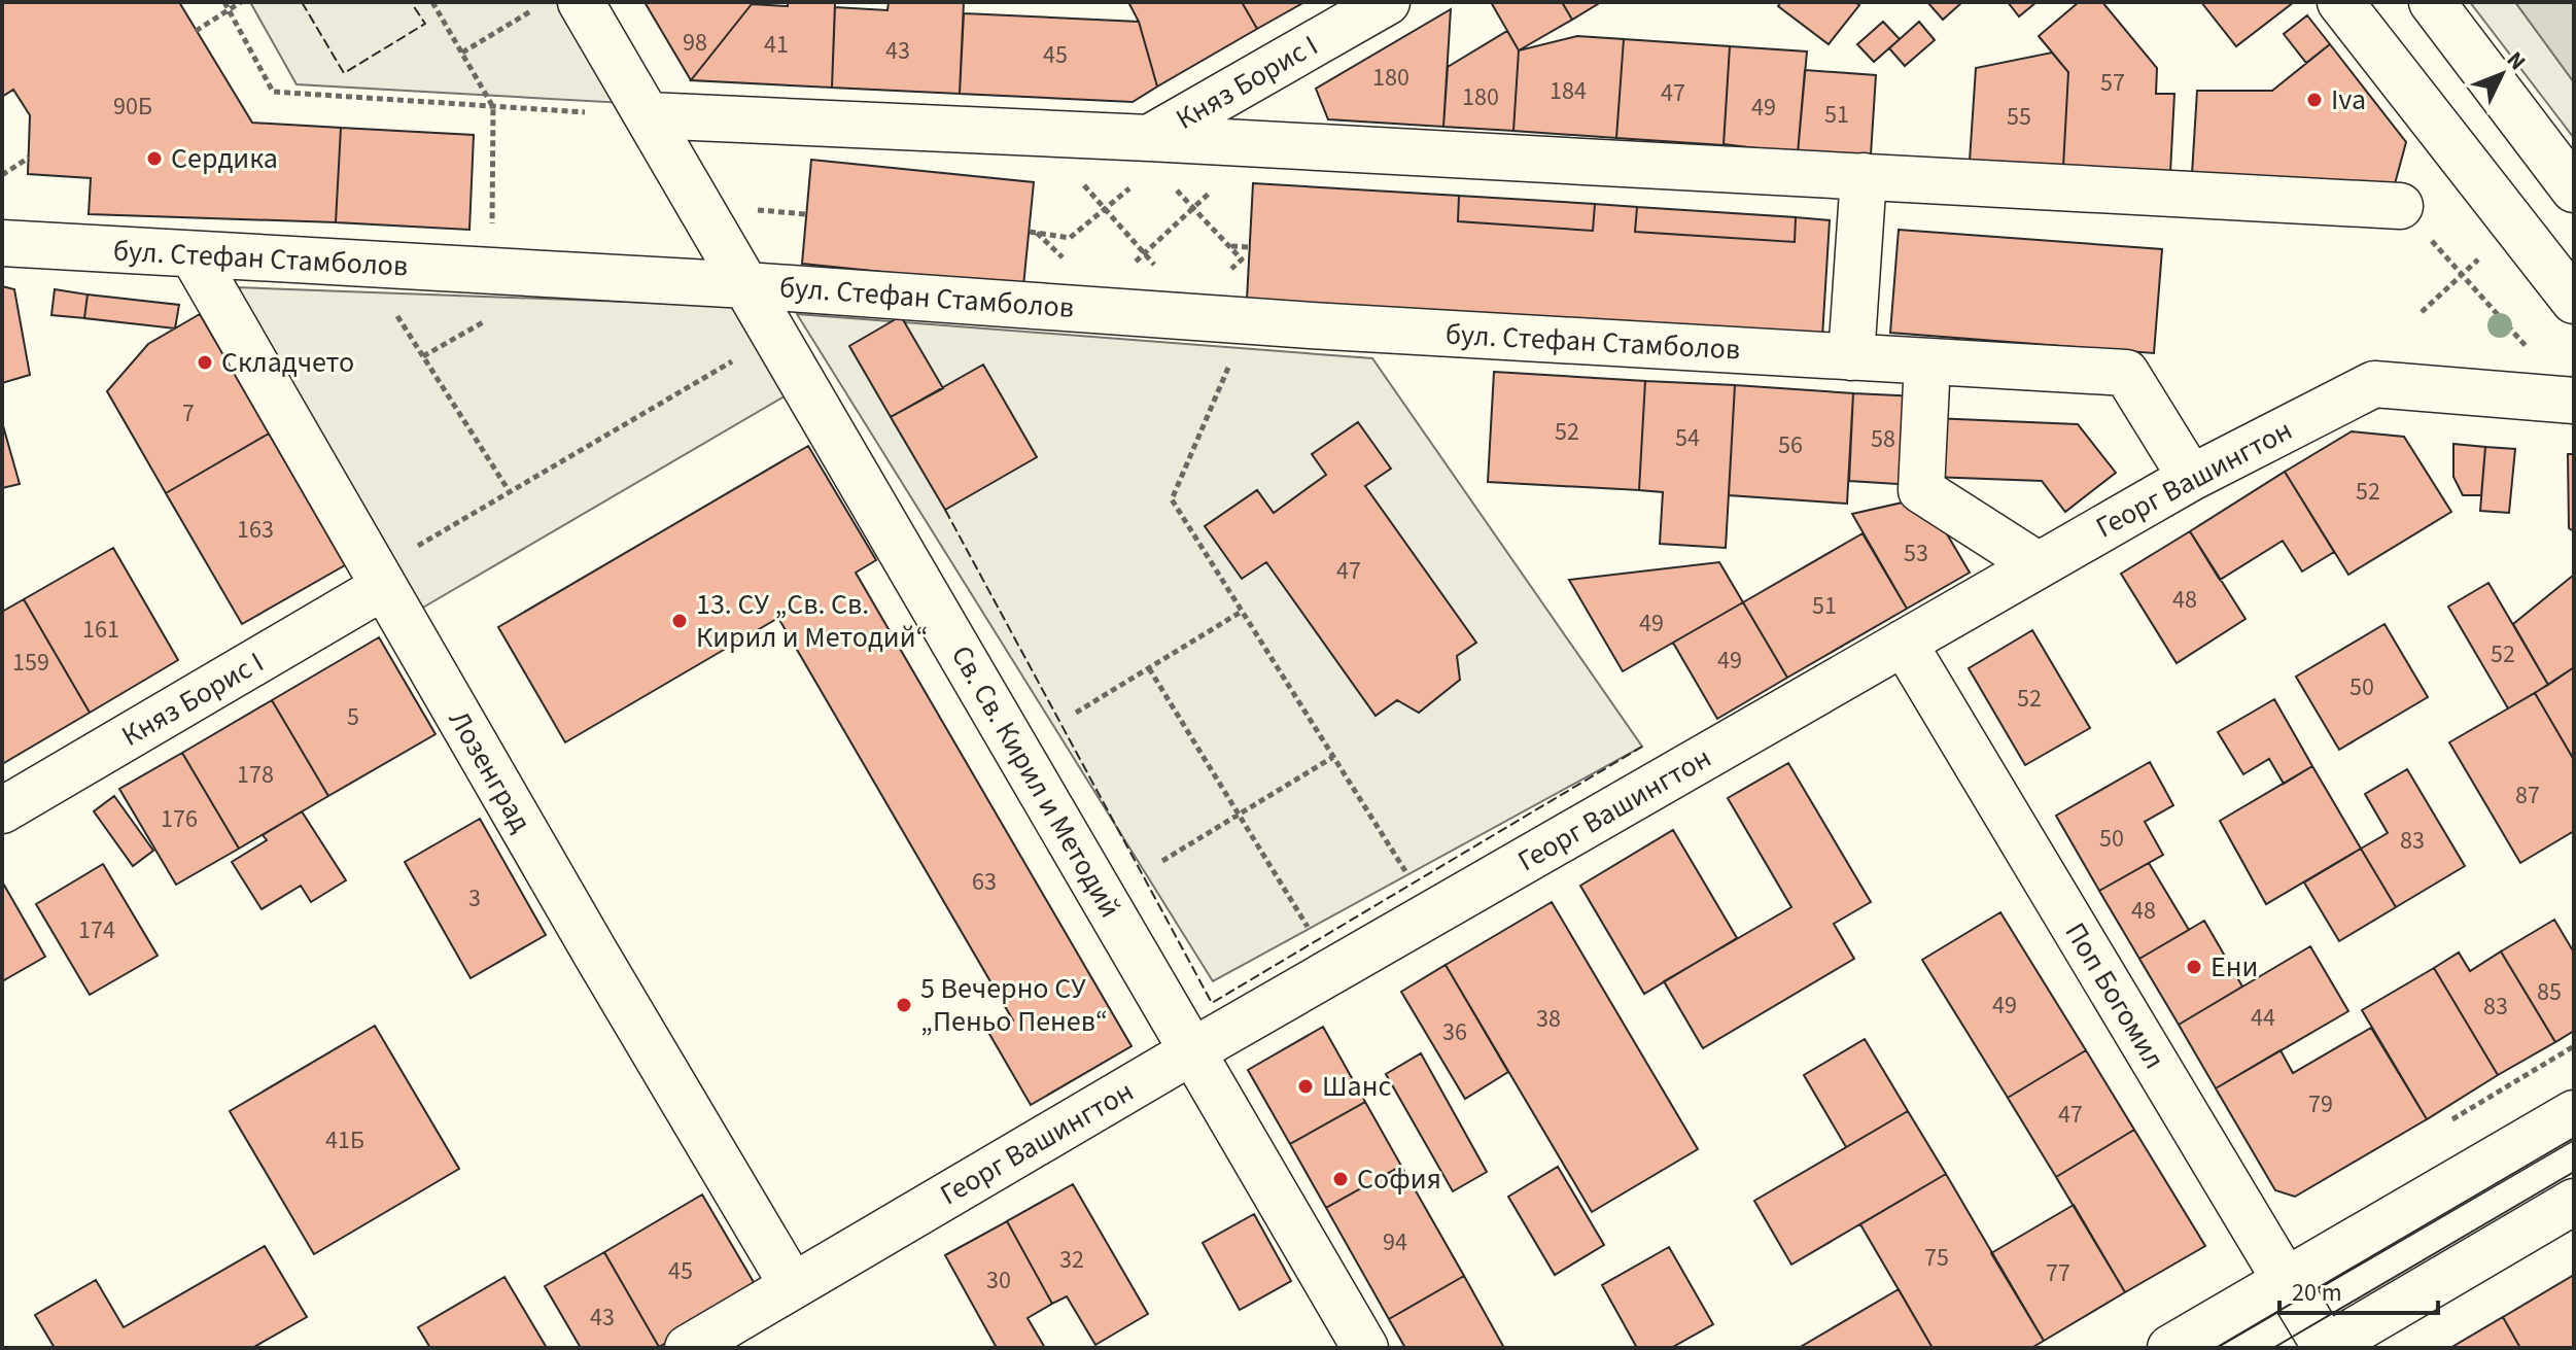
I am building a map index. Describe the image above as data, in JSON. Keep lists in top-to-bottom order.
{
  "streets": {
    "street": [
      "Княз Борис I",
      "бул. Стефан Стамболов",
      "Георг Вашингтон",
      "Лозенград",
      "Св. Св. Кирил и Методий",
      "Поп Богомил"
    ]
  },
  "crossings": [
    ["Княз Борис I", "Лозенград"],
    ["бул. Стефан Стамболов", "Георг Вашингтон"],
    ["бул. Стефан Стамболов", "Лозенград"],
    ["бул. Стефан Стамболов", "Св. Св. Кирил и Методий"],
    ["Георг Вашингтон", "Лозенград"],
    ["Георг Вашингтон", "Св. Св. Кирил и Методий"],
    ["Георг Вашингтон", "Поп Богомил"]
  ],
  "places": [
    "Iva",
    "Сердика",
    "Складчето",
    "13. СУ „Св. Св. Кирил и Методий“",
    "Ени",
    "5 Вечерно СУ „Пеньо Пенев“",
    "Шанс",
    "София"
  ],
  "house_numbers": [
    "98",
    "41",
    "43",
    "45",
    "180",
    "57",
    "184",
    "47",
    "180",
    "90Б",
    "49",
    "51",
    "55",
    "7",
    "52",
    "54",
    "58",
    "56",
    "52",
    "163",
    "53",
    "47",
    "48",
    "51",
    "49",
    "161",
    "52",
    "49",
    "159",
    "50",
    "52",
    "5",
    "178",
    "87",
    "176",
    "50",
    "83",
    "63",
    "3",
    "48",
    "174",
    "85",
    "49",
    "83",
    "44",
    "38",
    "36",
    "79",
    "47",
    "41Б",
    "94",
    "75",
    "32",
    "45",
    "77",
    "30",
    "43"
  ],
  "scale_bar": "20 m",
  "north": "top right"
}
